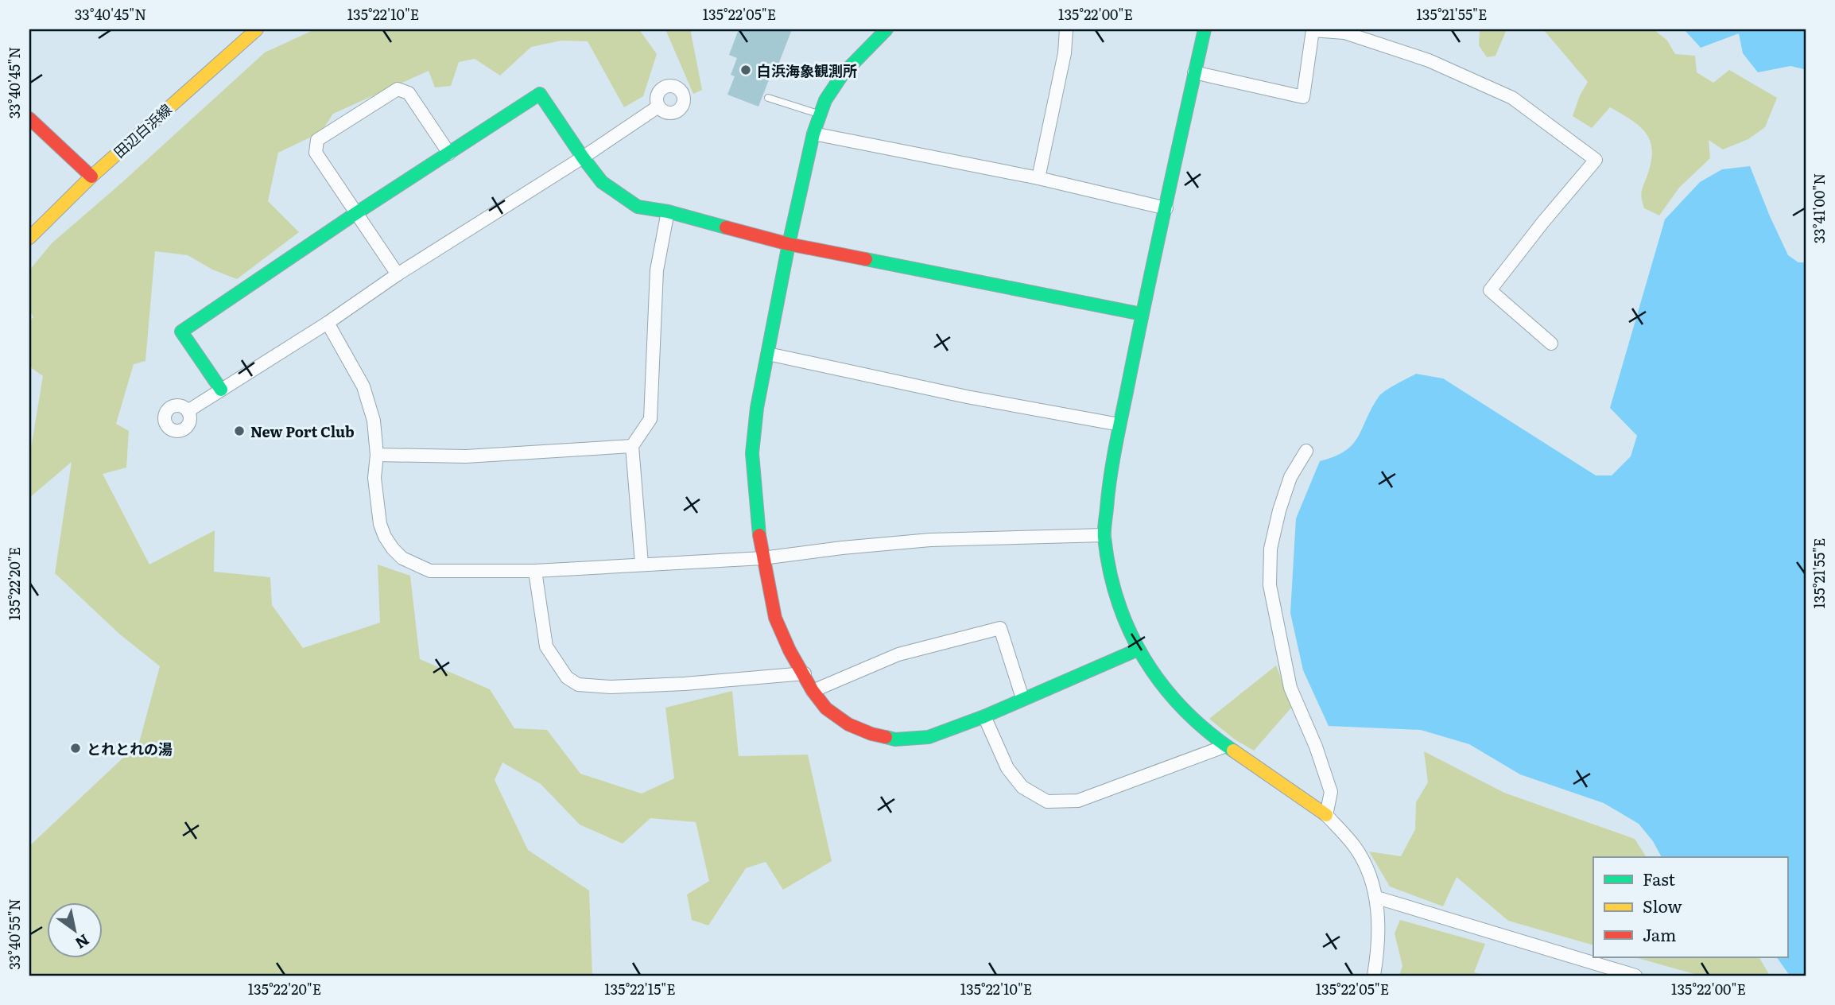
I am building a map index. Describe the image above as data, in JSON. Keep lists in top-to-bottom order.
{
  "streets": {
    "street": ["田辺白浜線"]
  },
  "places": ["白浜海象観測所", "New Port Club", "とれとれの湯"],
  "legend": ["Fast", "Slow", "Jam"],
  "north": "bottom right",
  "coordinates": [
    "33°40'45\"N",
    "135°22'10\"E",
    "135°22'05\"E",
    "135°22'00\"E",
    "135°21'55\"E",
    "33°41'00\"N",
    "135°22'20\"E",
    "33°40'55\"N",
    "135°22'15\"E"
  ]
}
